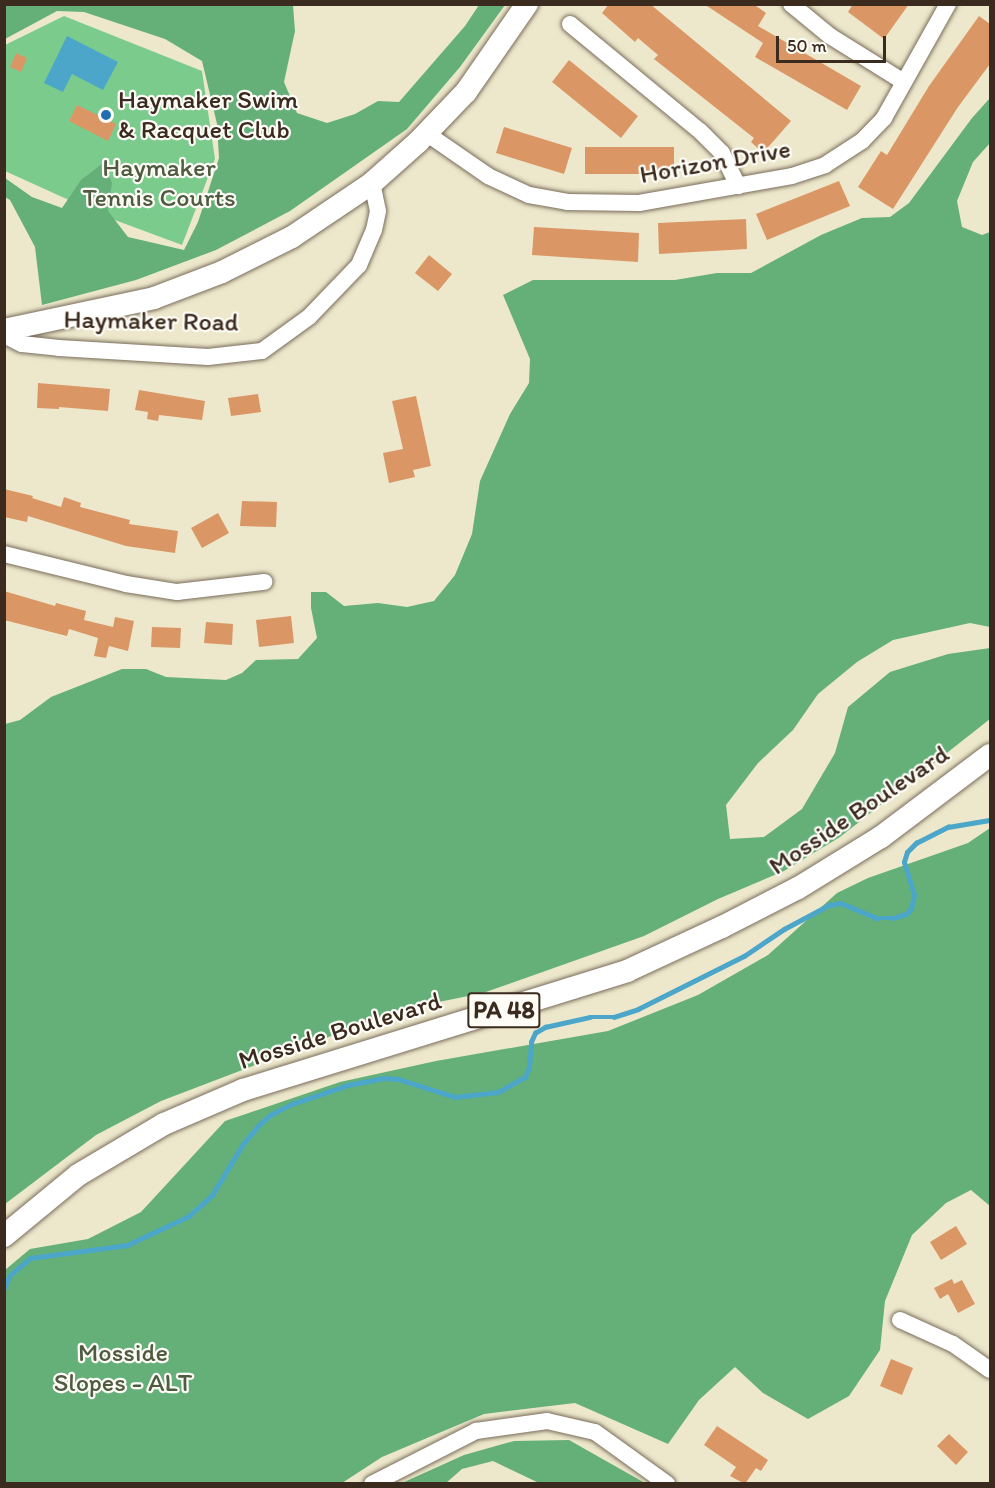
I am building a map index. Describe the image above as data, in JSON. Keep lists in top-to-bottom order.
{
  "streets": {
    "main road": ["Haymaker Road", "Mosside Boulevard", "PA 48"],
    "street": ["Horizon Drive"]
  },
  "crossings": [
    ["Horizon Drive", "Haymaker Road"]
  ],
  "parks": ["Haymaker Tennis Courts", "Mosside Slopes - ALT"],
  "places": ["Haymaker Swim & Racquet Club"],
  "scale_bar": "50 m"
}
